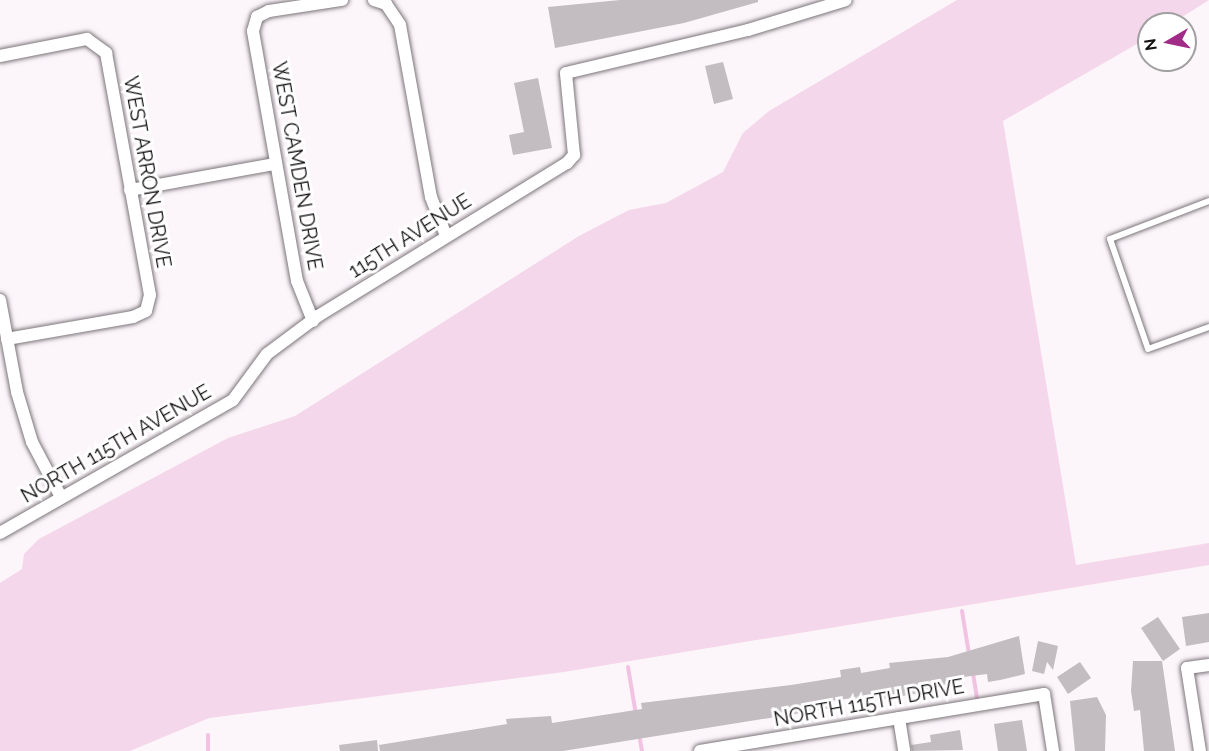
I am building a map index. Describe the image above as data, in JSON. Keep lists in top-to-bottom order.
{
  "streets": {
    "street": [
      "WEST CAMDEN DRIVE",
      "WEST ARRON DRIVE",
      "115TH AVENUE",
      "NORTH 115TH AVENUE",
      "NORTH 115TH DRIVE"
    ]
  },
  "crossings": [
    ["WEST CAMDEN DRIVE", "115TH AVENUE"],
    ["115TH AVENUE", "NORTH 115TH AVENUE"]
  ],
  "north": "left"
}
